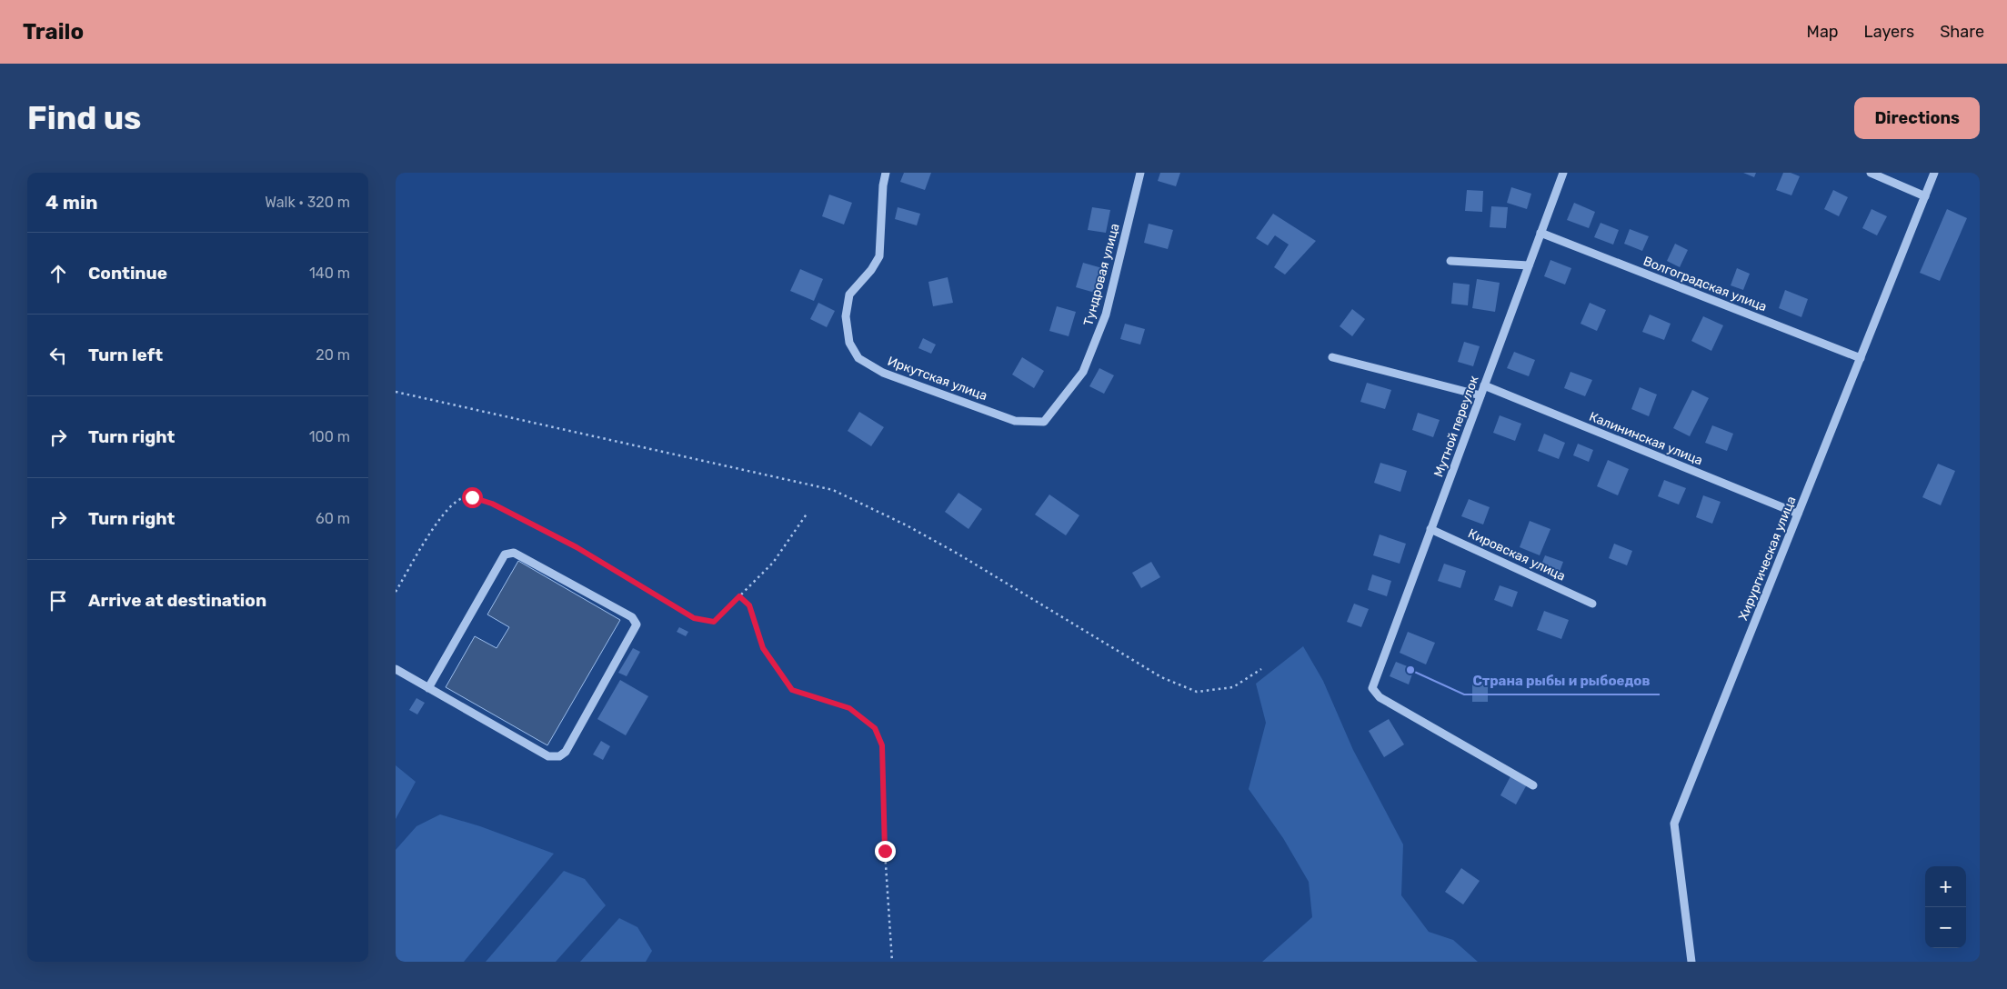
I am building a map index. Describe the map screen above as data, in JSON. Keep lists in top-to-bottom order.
{
  "streets": {
    "street": [
      "Тундровая улица",
      "Волгоградская улица",
      "Иркутская улица",
      "Мутной переулок",
      "Калининская улица",
      "Кировская улица",
      "Хирургическая улица"
    ]
  },
  "crossings": [
    ["Тундровая улица", "Иркутская улица"],
    ["Волгоградская улица", "Мутной переулок"],
    ["Волгоградская улица", "Хирургическая улица"],
    ["Мутной переулок", "Калининская улица"],
    ["Мутной переулок", "Кировская улица"],
    ["Калининская улица", "Хирургическая улица"]
  ],
  "places": ["Страна рыбы и рыбоедов"],
  "page": {
    "header": "Trailo",
    "nav": ["Map", "Layers", "Share"],
    "buttons": "Directions",
    "title": "Find us",
    "heading": ["4 min", "Walk · 320 m"],
    "list": [
      ["Continue", "140 m"],
      ["Turn left", "20 m"],
      ["Turn right", "100 m"],
      ["Turn right", "60 m"],
      "Arrive at destination"
    ],
    "map_buttons": ["+", "−"]
  }
}
